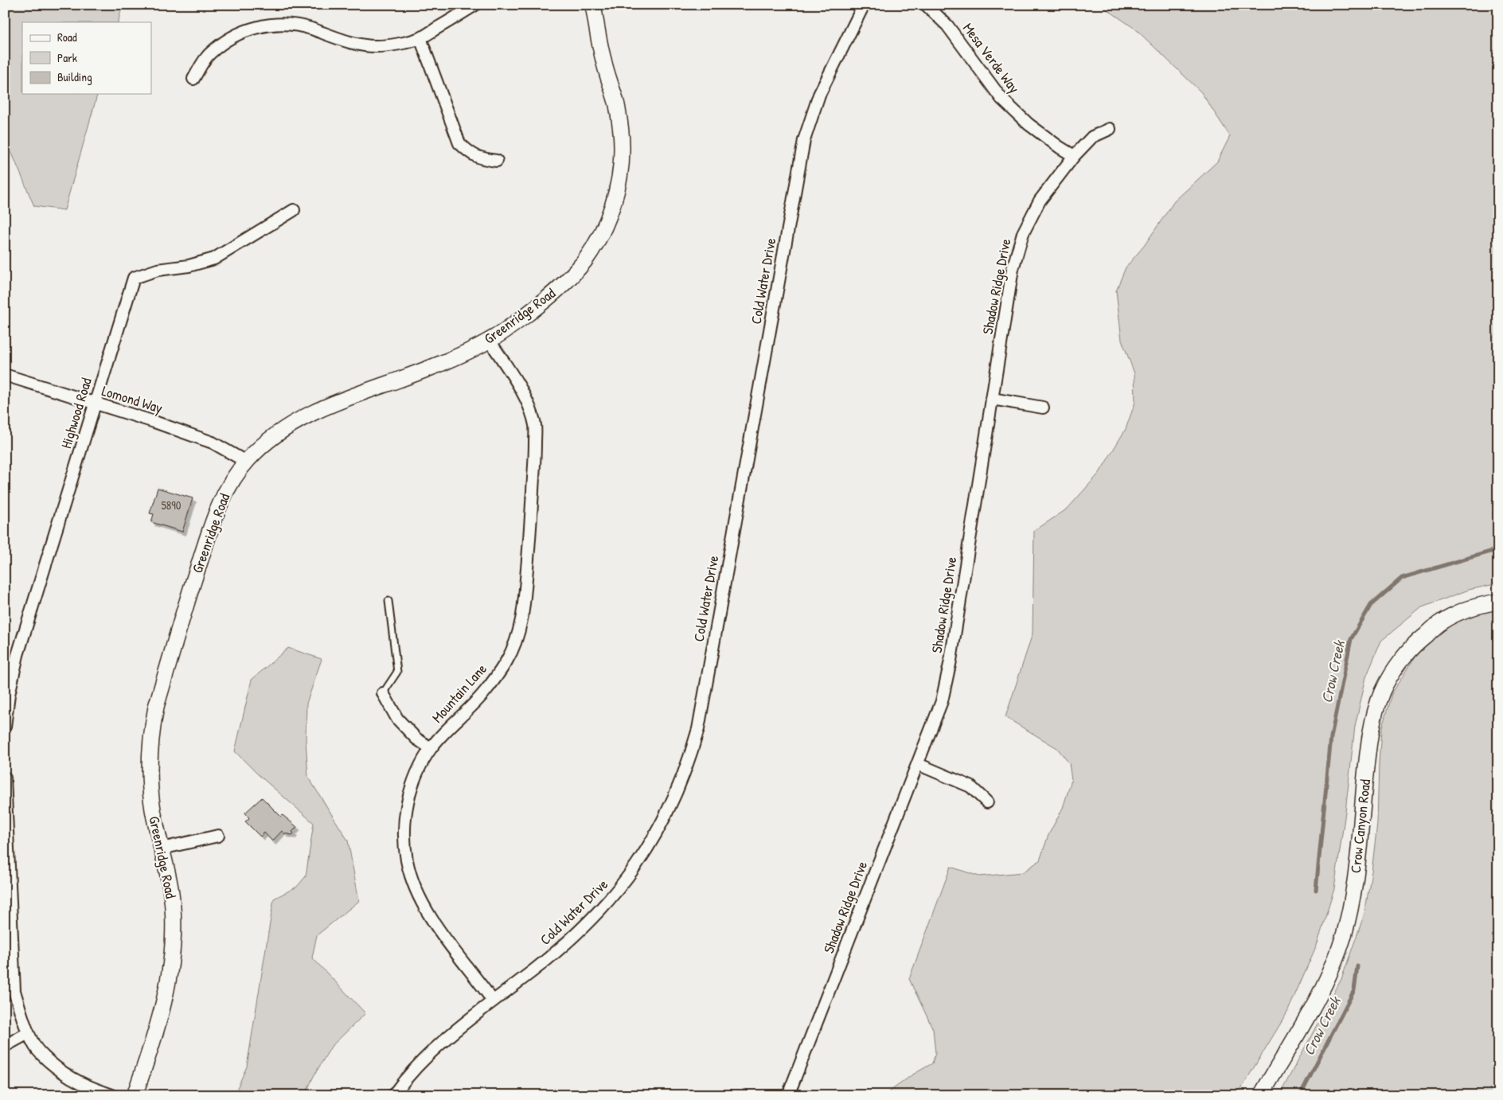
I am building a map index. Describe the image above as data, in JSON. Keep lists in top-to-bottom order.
{
  "streets": {
    "street": [
      "Mesa Verde Way",
      "Cold Water Drive",
      "Shadow Ridge Drive",
      "Greenridge Road",
      "Lomond Way",
      "Highwood Road",
      "Mountain Lane",
      "Crow Canyon Road"
    ]
  },
  "crossings": [
    ["Mesa Verde Way", "Shadow Ridge Drive"],
    ["Cold Water Drive", "Mountain Lane"],
    ["Greenridge Road", "Lomond Way"],
    ["Greenridge Road", "Mountain Lane"],
    ["Lomond Way", "Highwood Road"]
  ],
  "water": ["Crow Creek"],
  "house_numbers": ["5890"],
  "legend": ["Road", "Park", "Building"]
}
